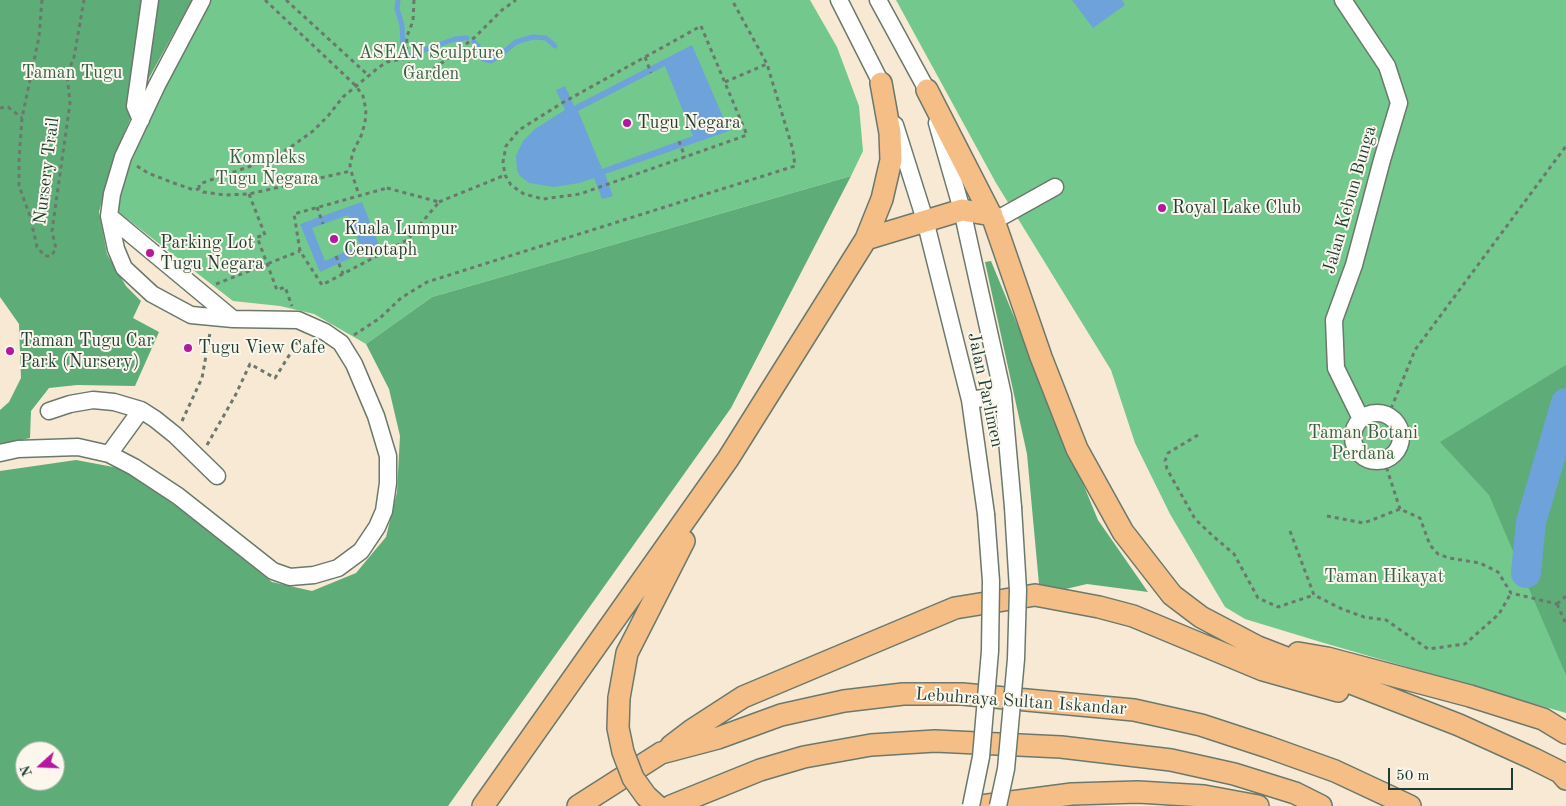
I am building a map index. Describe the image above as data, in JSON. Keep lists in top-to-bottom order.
{
  "streets": {
    "main road": ["Lebuhraya Sultan Iskandar"],
    "street": ["Jalan Kebun Bunga", "Jalan Parlimen"],
    "path": ["Nursery Trail"]
  },
  "parks": [
    "ASEAN Sculpture Garden",
    "Taman Tugu",
    "Kompleks Tugu Negara",
    "Taman Botani Perdana",
    "Taman Hikayat"
  ],
  "places": [
    "Tugu Negara",
    "Royal Lake Club",
    "Kuala Lumpur Cenotaph",
    "Parking Lot Tugu Negara",
    "Tugu View Cafe",
    "Taman Tugu Car Park (Nursery)"
  ],
  "scale_bar": "50 m",
  "north": "left"
}
